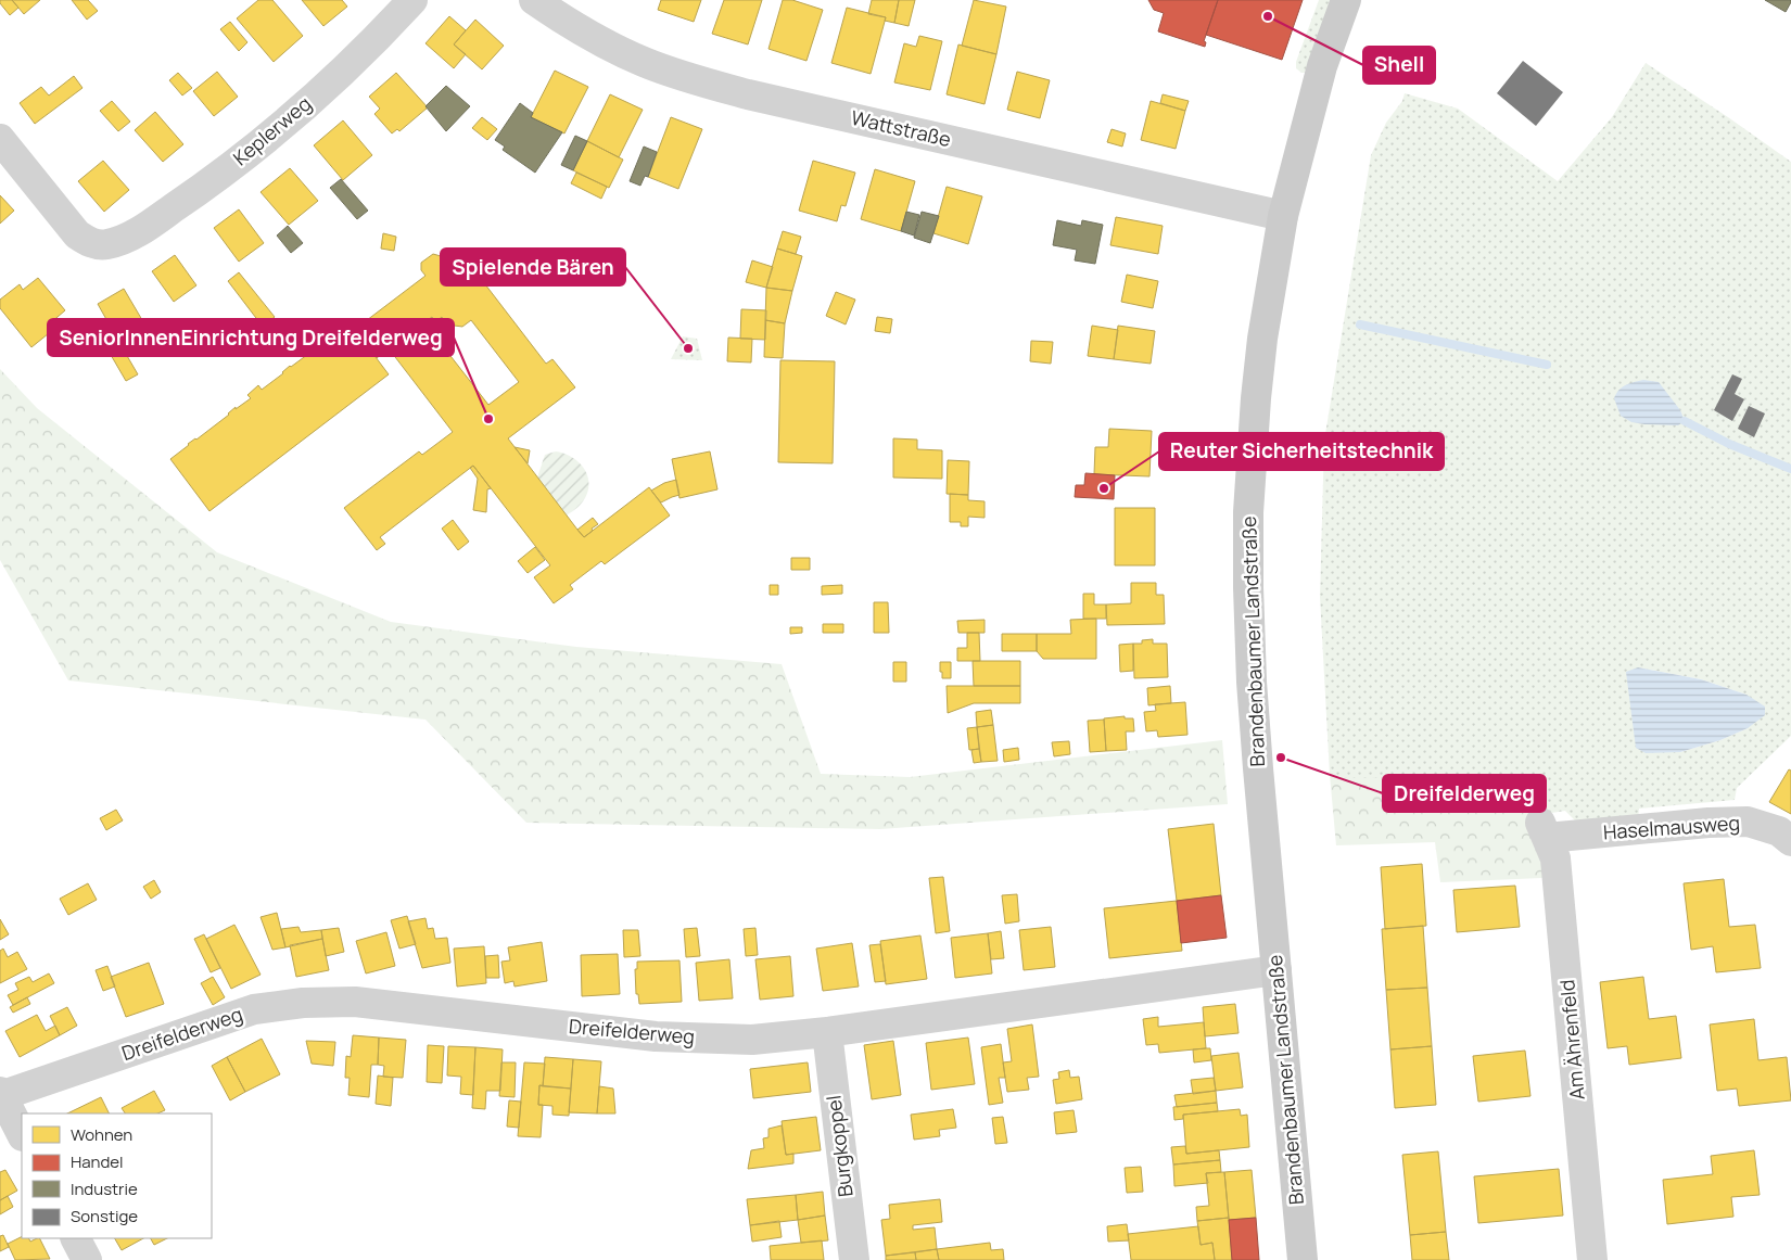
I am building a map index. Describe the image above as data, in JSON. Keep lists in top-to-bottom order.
{
  "streets": {
    "main road": ["Brandenbaumer Landstraße"],
    "street": [
      "Wattstraße",
      "Keplerweg",
      "Haselmausweg",
      "Dreifelderweg",
      "Am Ährenfeld",
      "Burgkoppel"
    ]
  },
  "crossings": [
    ["Wattstraße", "Brandenbaumer Landstraße"],
    ["Brandenbaumer Landstraße", "Dreifelderweg"],
    ["Haselmausweg", "Am Ährenfeld"],
    ["Dreifelderweg", "Burgkoppel"]
  ],
  "places": [
    "Shell",
    "Spielende Bären",
    "SeniorInnenEinrichtung Dreifelderweg",
    "Reuter Sicherheitstechnik",
    "Dreifelderweg"
  ],
  "legend": [
    "Wohnen",
    "Handel",
    "Industrie",
    "Sonstige"
  ]
}
